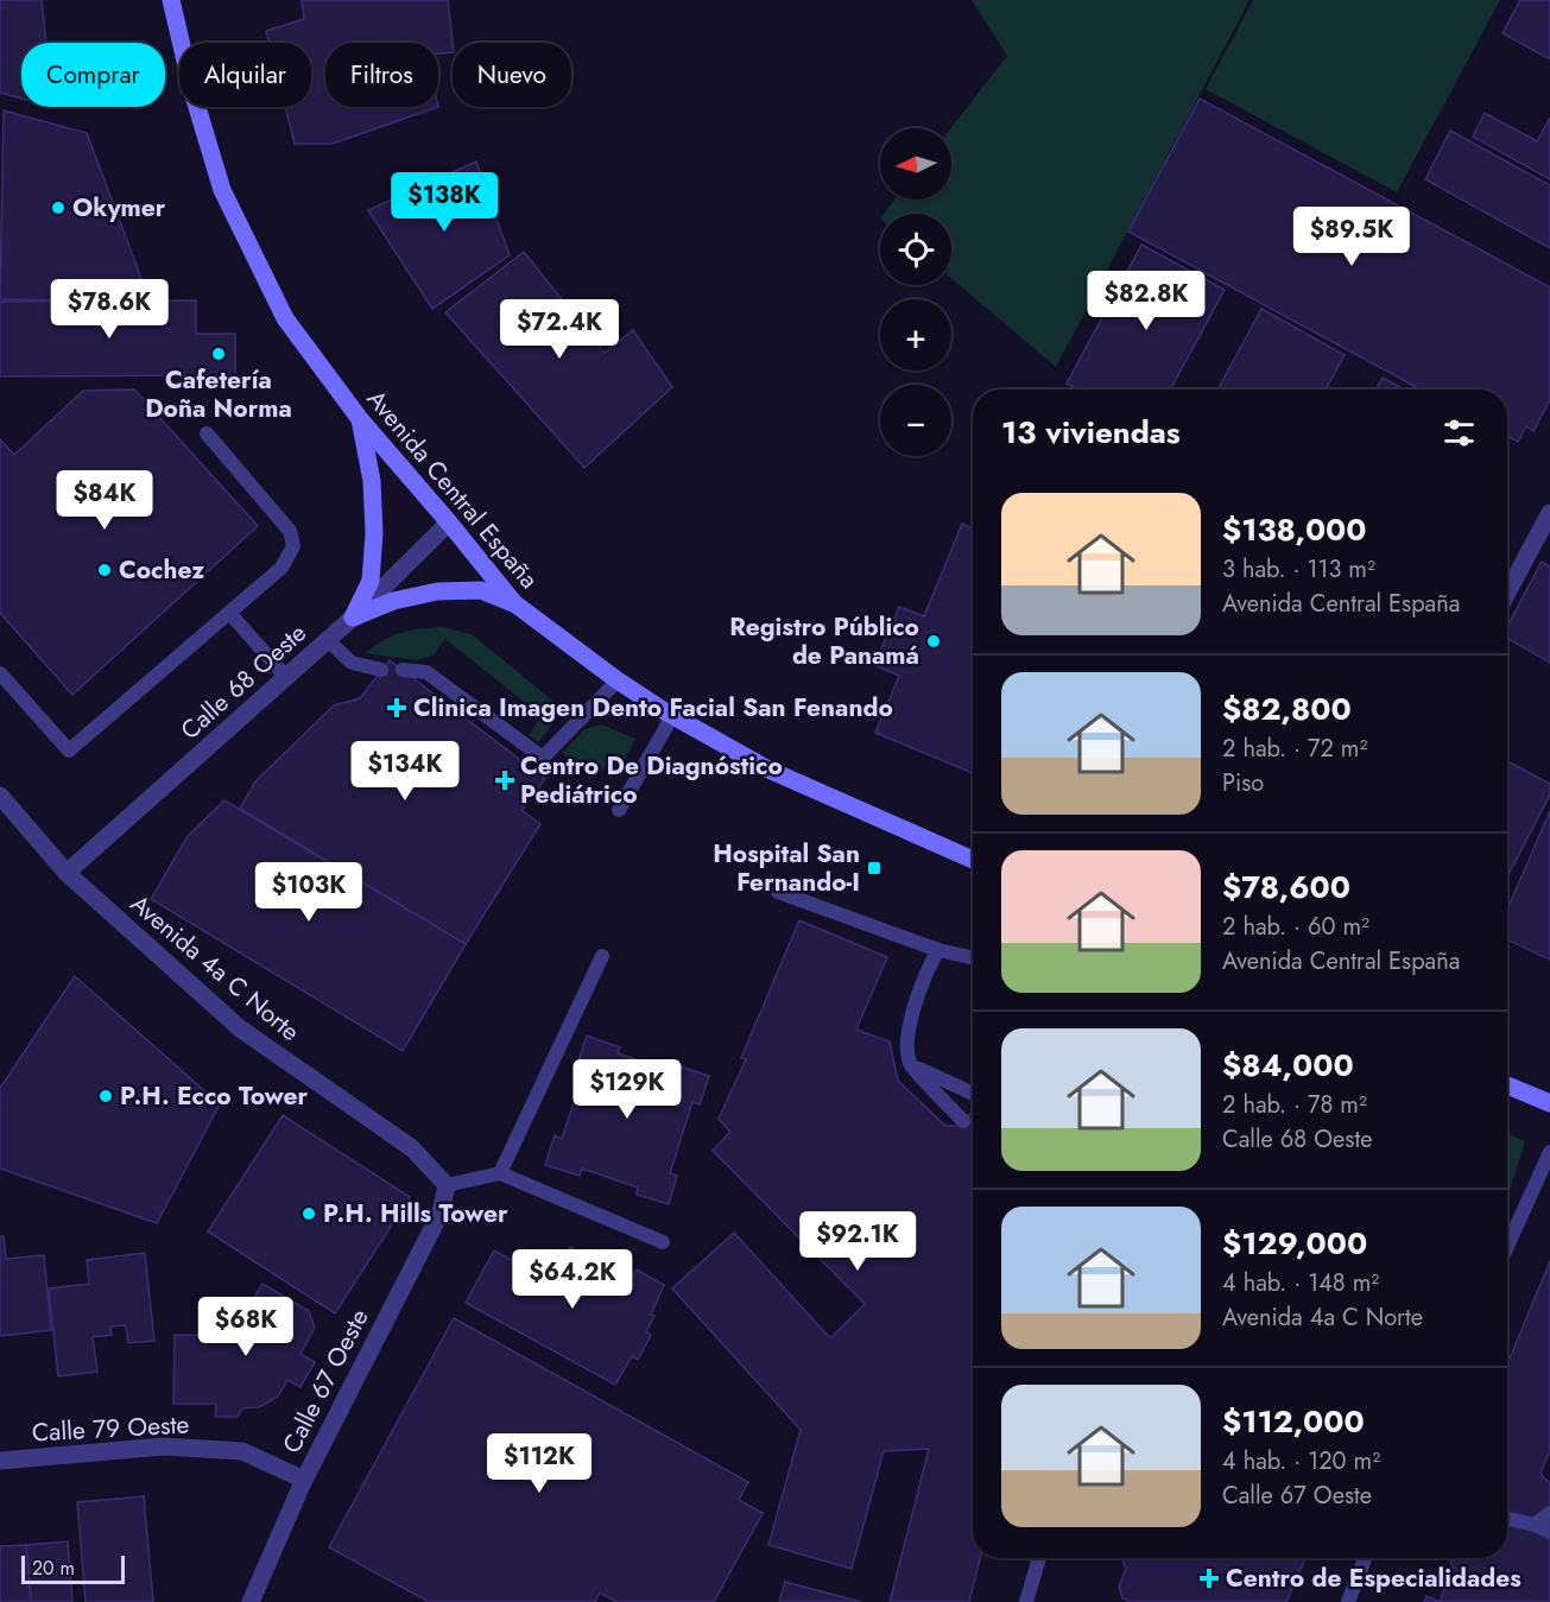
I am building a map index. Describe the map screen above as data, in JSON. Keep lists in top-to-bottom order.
{
  "streets": {
    "main road": ["Avenida Central España"],
    "street": [
      "Calle 68 Oeste",
      "Avenida 4a C Norte",
      "Calle 67 Oeste",
      "Calle 79 Oeste"
    ]
  },
  "crossings": [
    ["Avenida Central España", "Calle 68 Oeste"],
    ["Calle 68 Oeste", "Avenida 4a C Norte"],
    ["Avenida 4a C Norte", "Calle 67 Oeste"],
    ["Calle 67 Oeste", "Calle 79 Oeste"]
  ],
  "places": {
    "other": [
      "Okymer",
      "Cafetería Doña Norma",
      "Cochez",
      "Registro Público de Panamá",
      "P.H. Ecco Tower",
      "P.H. Hills Tower"
    ],
    "health": ["Clinica Imagen Dento Facial San Fenando", "Centro De Diagnóstico Pediátrico", "Centro de Especialidades"],
    "transit": ["Hospital San Fernando-I"]
  },
  "scale_bar": "20 m",
  "north": "left",
  "page": {
    "chip": [
      "Comprar",
      "Alquilar",
      "Filtros",
      "Nuevo"
    ],
    "map_buttons": ["+", "−"],
    "price": [
      "$138K",
      "$89.5K",
      "$82.8K",
      "$78.6K",
      "$72.4K",
      "$84K",
      "$134K",
      "$103K",
      "$129K",
      "$92.1K",
      "$64.2K",
      "$68K",
      "$112K"
    ],
    "heading": "13 viviendas",
    "list": [
      {
        "name": "$138,000",
        "note": "3 hab. · 113 m² · Avenida Central España"
      },
      {
        "name": "$82,800",
        "note": "2 hab. · 72 m² · Piso"
      },
      {
        "name": "$78,600",
        "note": "2 hab. · 60 m² · Avenida Central España"
      },
      {
        "name": "$84,000",
        "note": "2 hab. · 78 m² · Calle 68 Oeste"
      },
      {
        "name": "$129,000",
        "note": "4 hab. · 148 m² · Avenida 4a C Norte"
      },
      {
        "name": "$112,000",
        "note": "4 hab. · 120 m² · Calle 67 Oeste"
      }
    ],
    "scale": "20 m"
  }
}
